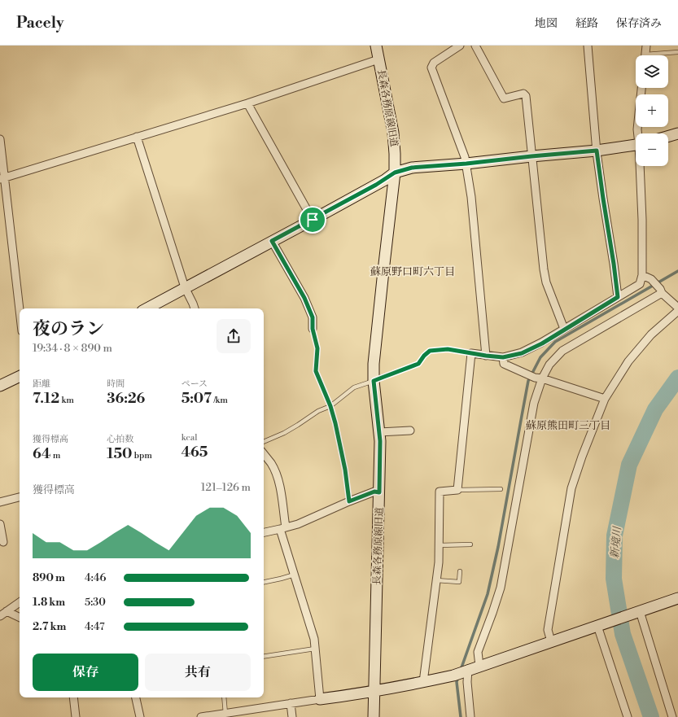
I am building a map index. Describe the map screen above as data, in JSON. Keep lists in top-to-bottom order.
{
  "streets": {
    "street": ["長森各務原線旧道"]
  },
  "districts": ["蘇原野口町六丁目", "蘇原熊田町三丁目"],
  "water": ["新境川"],
  "page": {
    "header": "Pacely",
    "nav": ["地図", "経路", "保存済み"],
    "map_buttons": ["+", "−"],
    "heading": ["夜のラン", "19:34 · 8 × 890 m"],
    "stats": [
      ["距離", "7.12 km"],
      ["時間", "36:26"],
      ["ペース", "5:07 /km"],
      ["獲得標高", "64 m"],
      ["心拍数", "150 bpm"],
      ["kcal", "465"]
    ],
    "chart": ["獲得標高", "121–126 m"],
    "list": [
      {
        "name": "890 m",
        "note": "4:46"
      },
      {
        "name": "1.8 km",
        "note": "5:30"
      },
      {
        "name": "2.7 km",
        "note": "4:47"
      }
    ],
    "buttons": ["保存", "共有"]
  }
}
